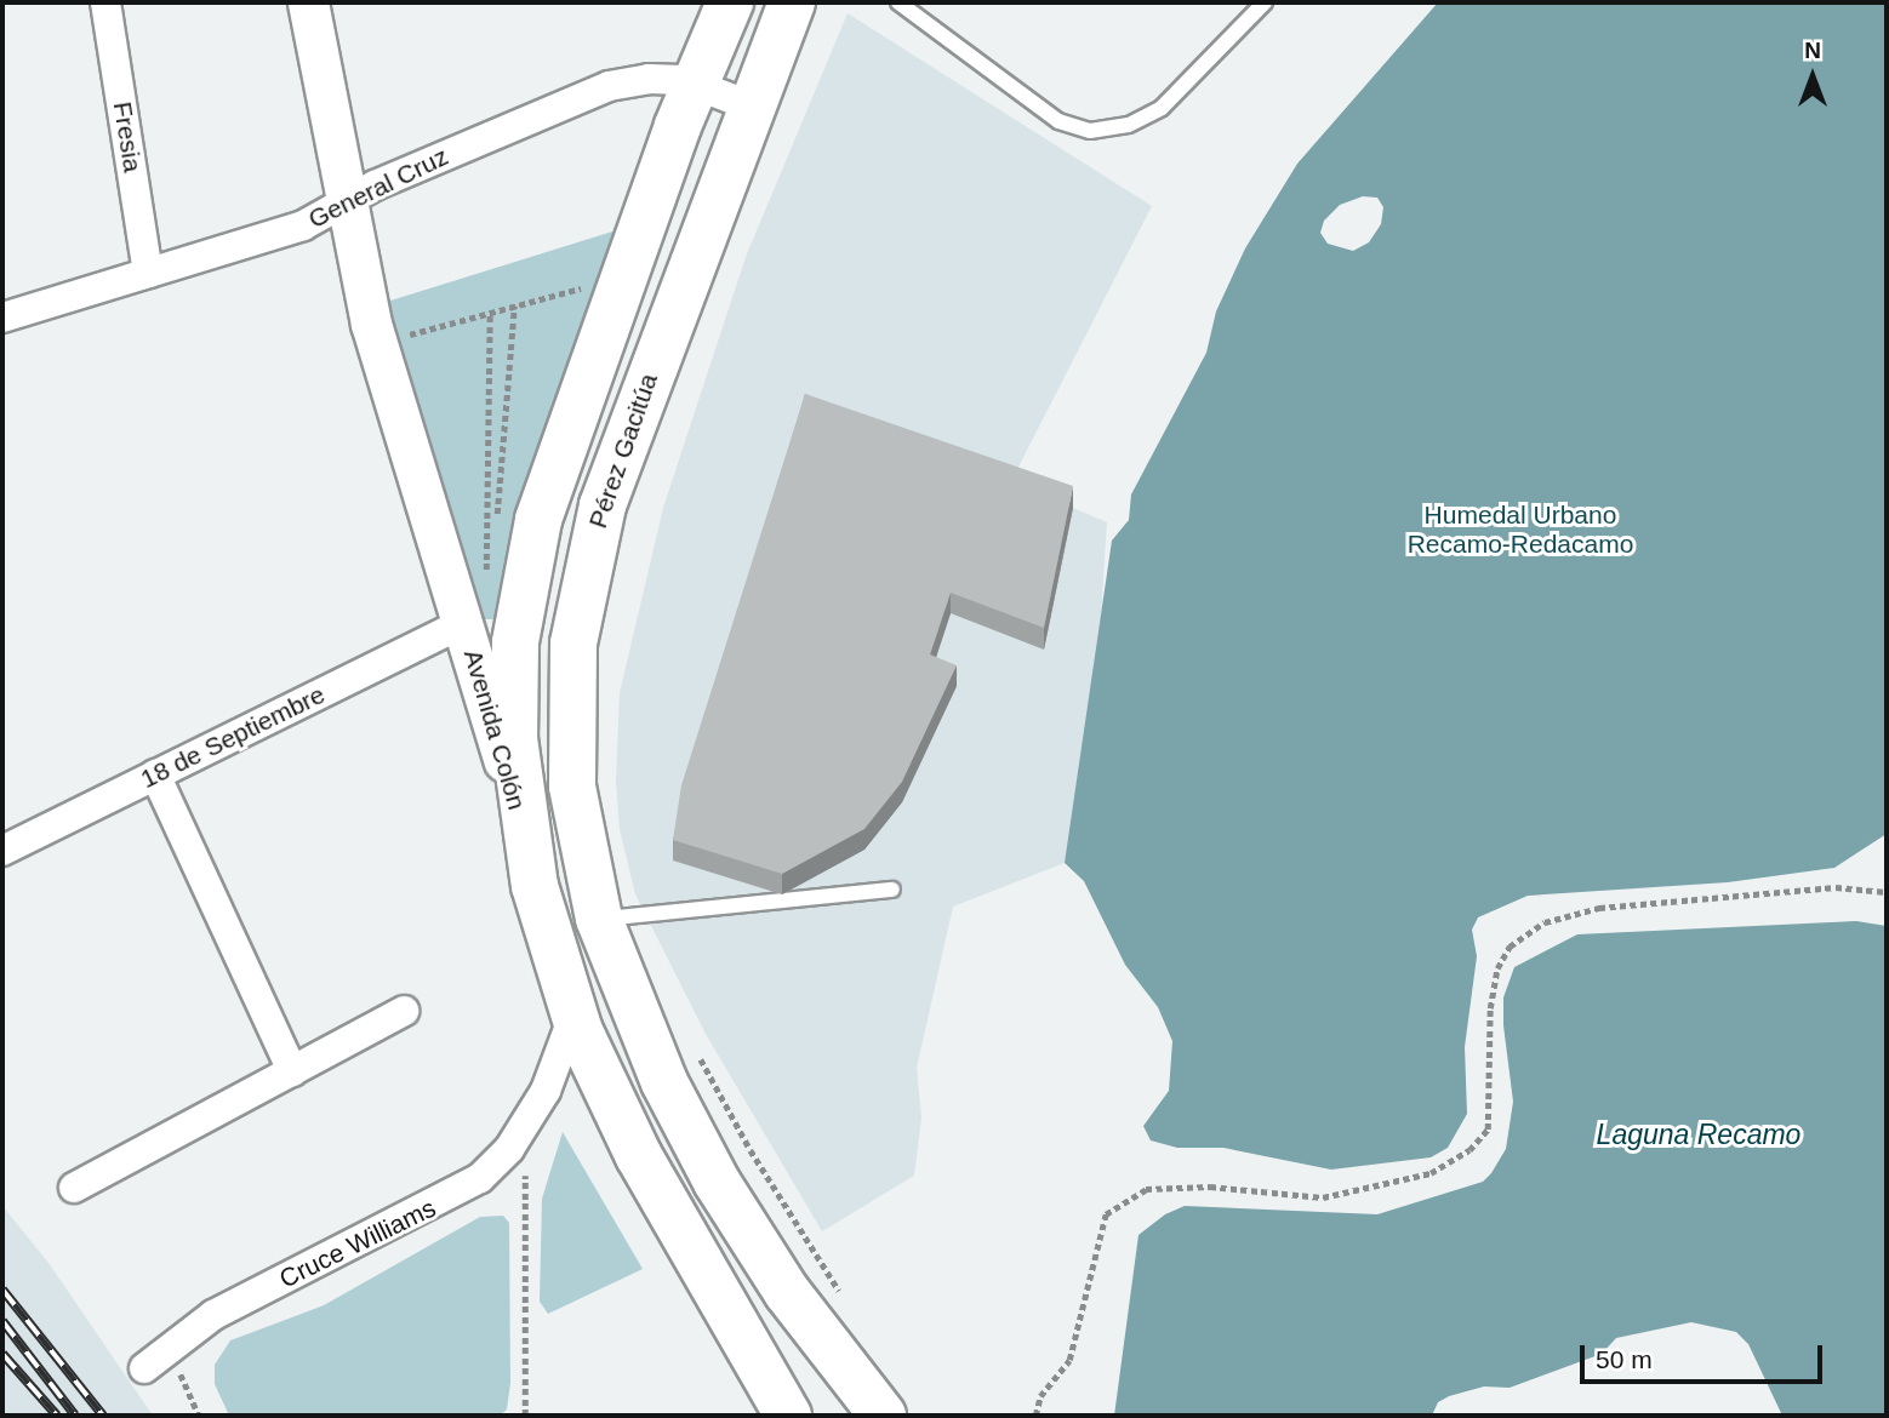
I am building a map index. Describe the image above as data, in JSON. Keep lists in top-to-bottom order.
{
  "streets": {
    "main road": ["Pérez Gacitúa", "Avenida Colón"],
    "street": [
      "Fresia",
      "General Cruz",
      "18 de Septiembre",
      "Cruce Williams"
    ]
  },
  "crossings": [
    ["Fresia", "General Cruz"],
    ["General Cruz", "Pérez Gacitúa"],
    ["General Cruz", "Avenida Colón"],
    ["Avenida Colón", "18 de Septiembre"],
    ["Avenida Colón", "Cruce Williams"]
  ],
  "water": ["Laguna Recamo"],
  "parks": ["Humedal Urbano Recamo-Redacamo"],
  "scale_bar": "50 m",
  "north": "top"
}
